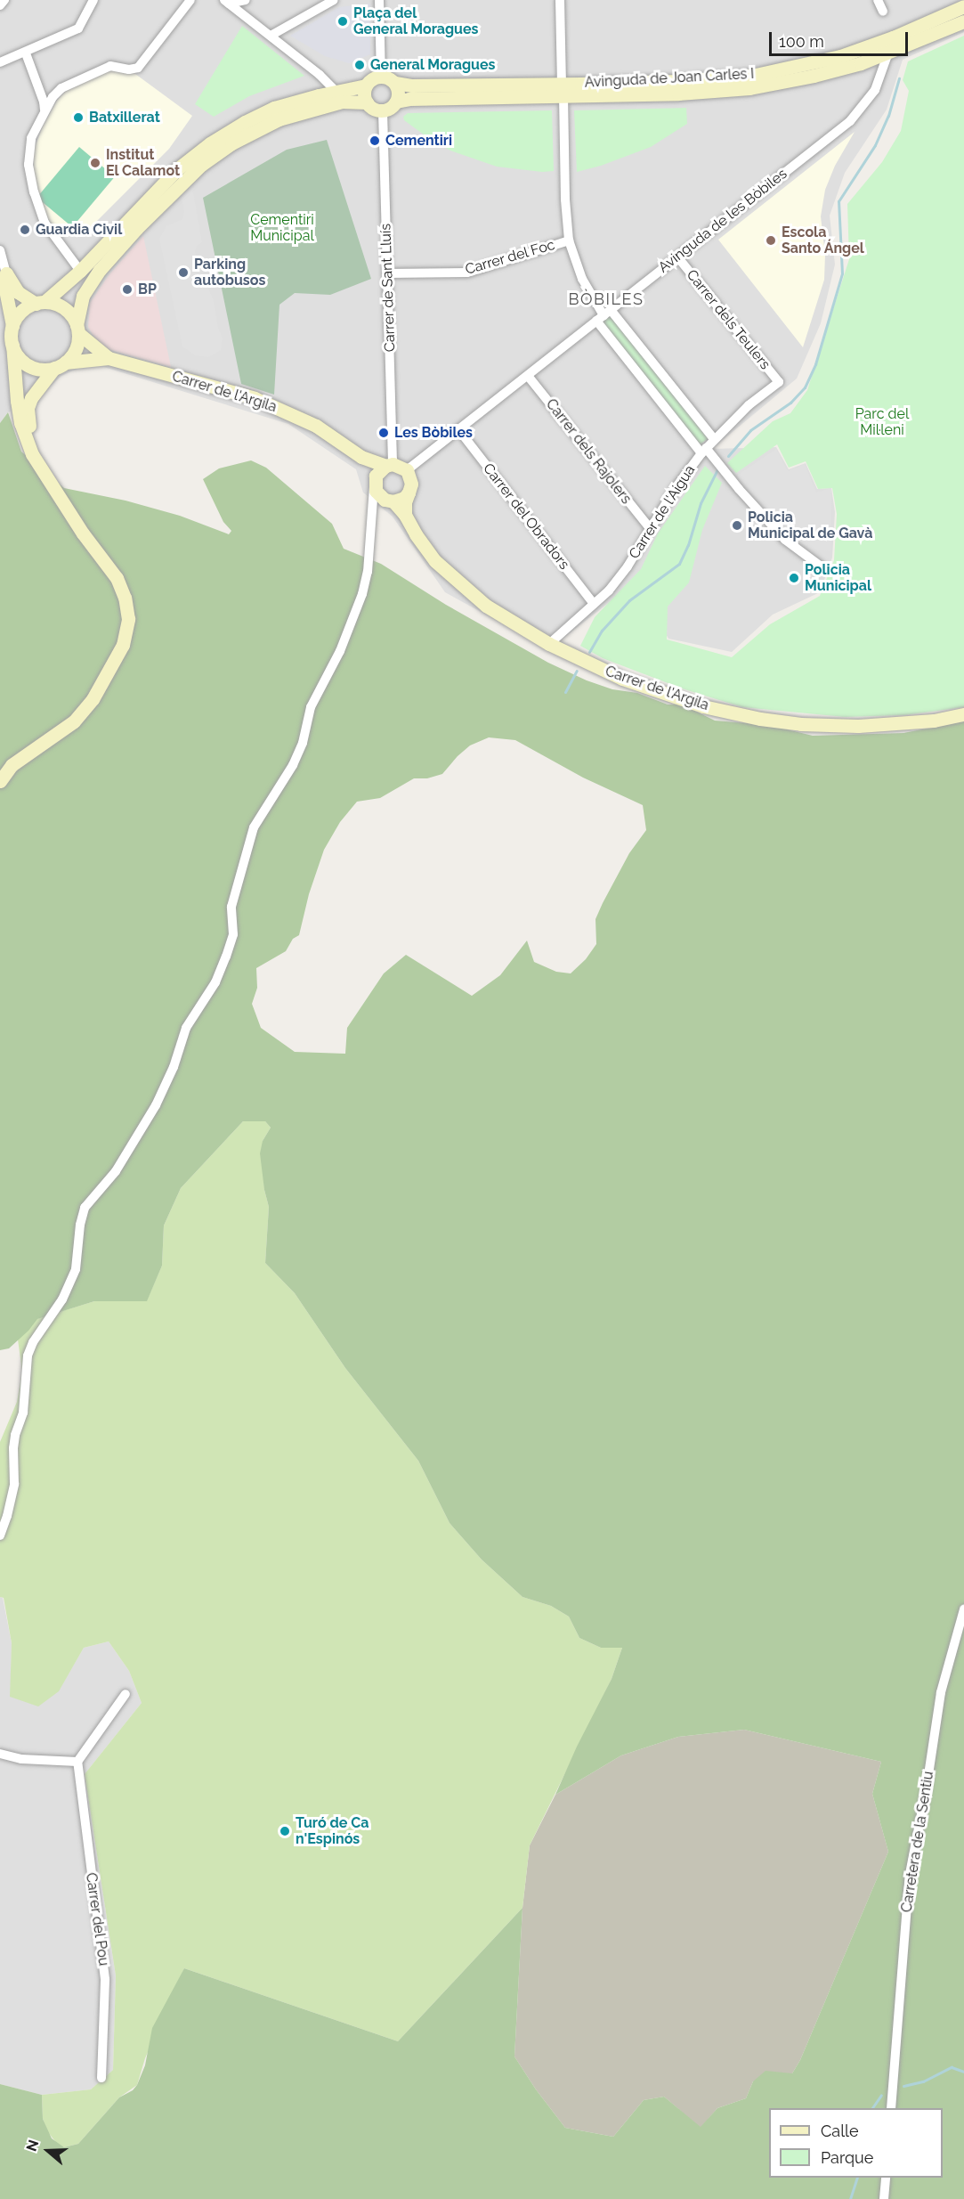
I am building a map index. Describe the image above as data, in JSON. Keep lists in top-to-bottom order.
{
  "streets": {
    "main road": ["Avinguda de Joan Carles I", "Carrer de l'Argila"],
    "street": [
      "Avinguda de les Bòbiles",
      "Carrer del Foc",
      "Carrer de Sant Lluís",
      "Carrer dels Teulers",
      "Carrer dels Rajolers",
      "Carrer de l'Aigua",
      "Carrer del Obradors",
      "Carretera de la Sentiu",
      "Carrer del Pou"
    ]
  },
  "crossings": [
    ["Avinguda de Joan Carles I", "Avinguda de les Bòbiles"],
    ["Avinguda de Joan Carles I", "Carrer de Sant Lluís"],
    ["Avinguda de les Bòbiles", "Carrer de Sant Lluís"],
    ["Avinguda de les Bòbiles", "Carrer dels Teulers"],
    ["Avinguda de les Bòbiles", "Carrer de l'Argila"],
    ["Avinguda de les Bòbiles", "Carrer dels Rajolers"],
    ["Avinguda de les Bòbiles", "Carrer del Obradors"],
    ["Carrer del Foc", "Carrer de Sant Lluís"],
    ["Carrer de Sant Lluís", "Carrer de l'Argila"],
    ["Carrer dels Teulers", "Carrer de l'Aigua"],
    ["Carrer de l'Argila", "Carrer de l'Aigua"],
    ["Carrer dels Rajolers", "Carrer de l'Aigua"],
    ["Carrer de l'Aigua", "Carrer del Obradors"]
  ],
  "districts": ["BÒBILES"],
  "parks": ["Cementiri Municipal", "Parc del Mil·leni"],
  "places": [
    "Plaça del General Moragues",
    "General Moragues",
    "Batxillerat",
    "Cementiri",
    "Institut El Calamot",
    "Guardia Civil",
    "Escola Santo Ángel",
    "Parking autobusos",
    "BP",
    "Les Bòbiles",
    "Policia Municipal de Gavà",
    "Policia Municipal",
    "Turó de Ca n'Espinós"
  ],
  "legend": ["Calle", "Parque"],
  "scale_bar": "100 m",
  "north": "left"
}
